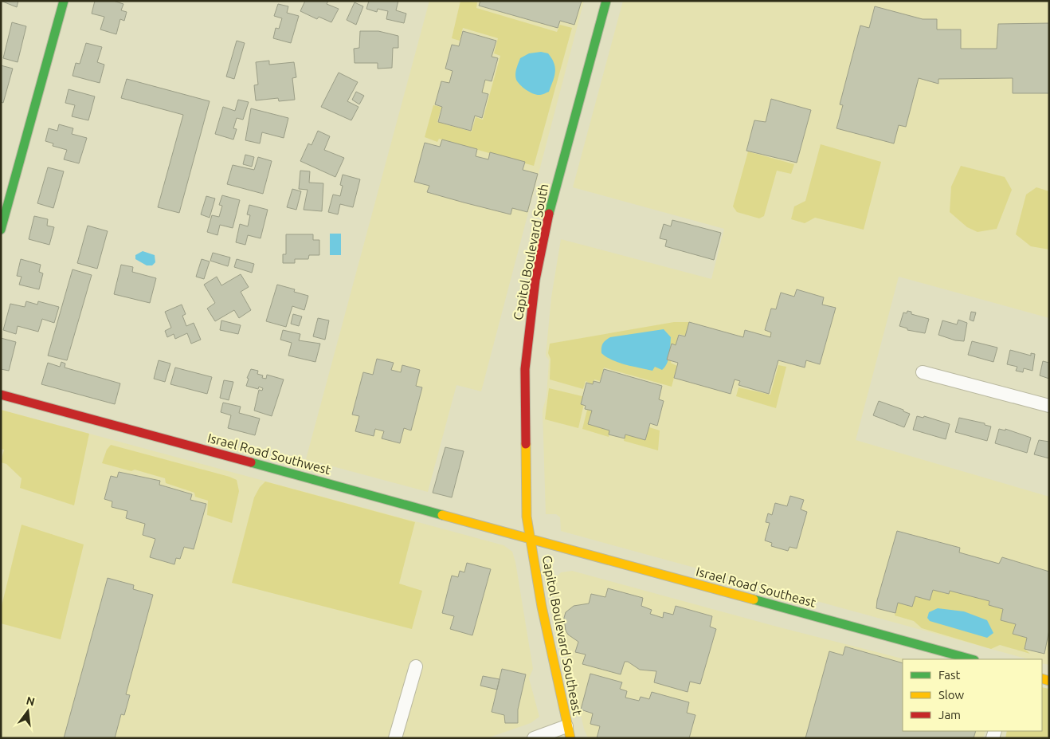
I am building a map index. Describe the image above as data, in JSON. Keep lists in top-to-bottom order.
{
  "streets": {
    "street": [
      "Capitol Boulevard South",
      "Israel Road Southwest",
      "Israel Road Southeast",
      "Capitol Boulevard Southeast"
    ]
  },
  "crossings": [
    ["Capitol Boulevard South", "Israel Road Southwest"],
    ["Capitol Boulevard South", "Israel Road Southeast"],
    ["Capitol Boulevard South", "Capitol Boulevard Southeast"],
    ["Israel Road Southwest", "Israel Road Southeast"],
    ["Israel Road Southwest", "Capitol Boulevard Southeast"],
    ["Israel Road Southeast", "Capitol Boulevard Southeast"]
  ],
  "legend": ["Fast", "Slow", "Jam"],
  "north": "top"
}
